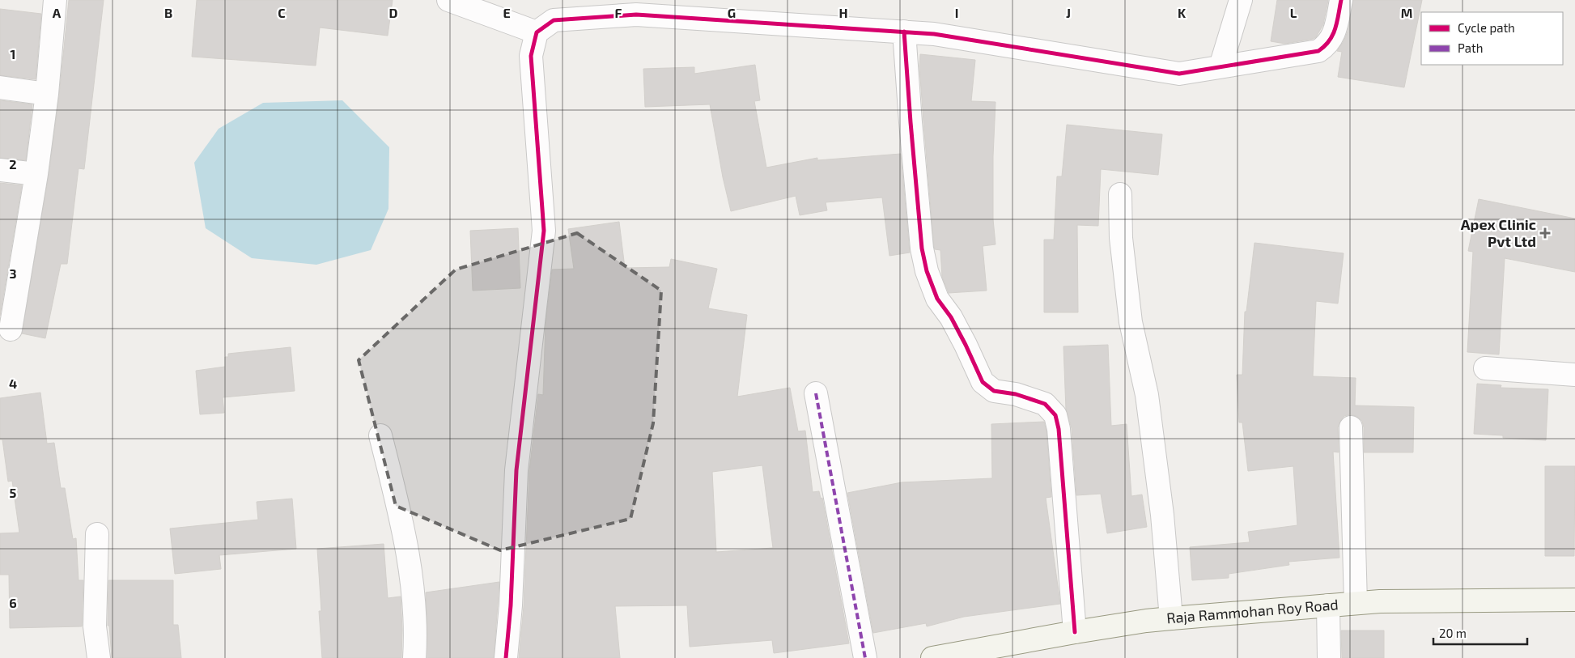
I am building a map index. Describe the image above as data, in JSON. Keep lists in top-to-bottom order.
{
  "streets": {
    "main road": ["Raja Rammohan Roy Road"]
  },
  "places": {
    "health": ["Apex Clinic Pvt Ltd"]
  },
  "legend": ["Cycle path", "Path"],
  "scale_bar": "20 m",
  "grid": {
    "columns": [
      "A",
      "B",
      "C",
      "D",
      "E",
      "F",
      "G",
      "H",
      "I",
      "J",
      "K",
      "L",
      "M"
    ],
    "rows": [
      "1",
      "2",
      "3",
      "4",
      "5",
      "6"
    ]
  }
}
